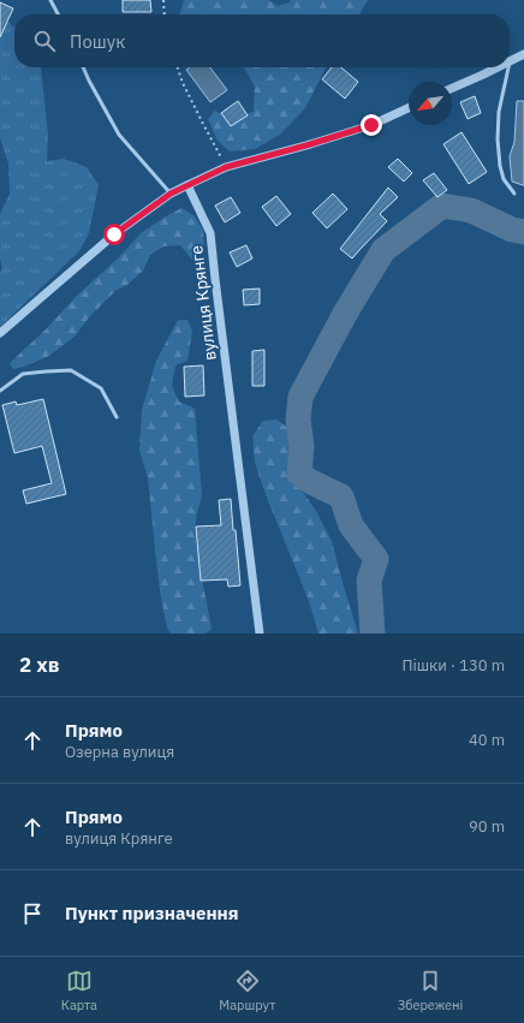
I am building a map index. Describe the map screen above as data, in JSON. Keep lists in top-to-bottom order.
{
  "streets": {
    "street": ["вулиця Крянге"]
  },
  "north": "bottom left",
  "page": {
    "search": "Пошук",
    "heading": ["2 хв", "Пішки · 130 m"],
    "list": [
      ["Прямо", "Озерна вулиця", "40 m"],
      ["Прямо", "вулиця Крянге", "90 m"],
      "Пункт призначення"
    ],
    "nav": ["Карта", "Маршрут", "Збережені"]
  }
}
